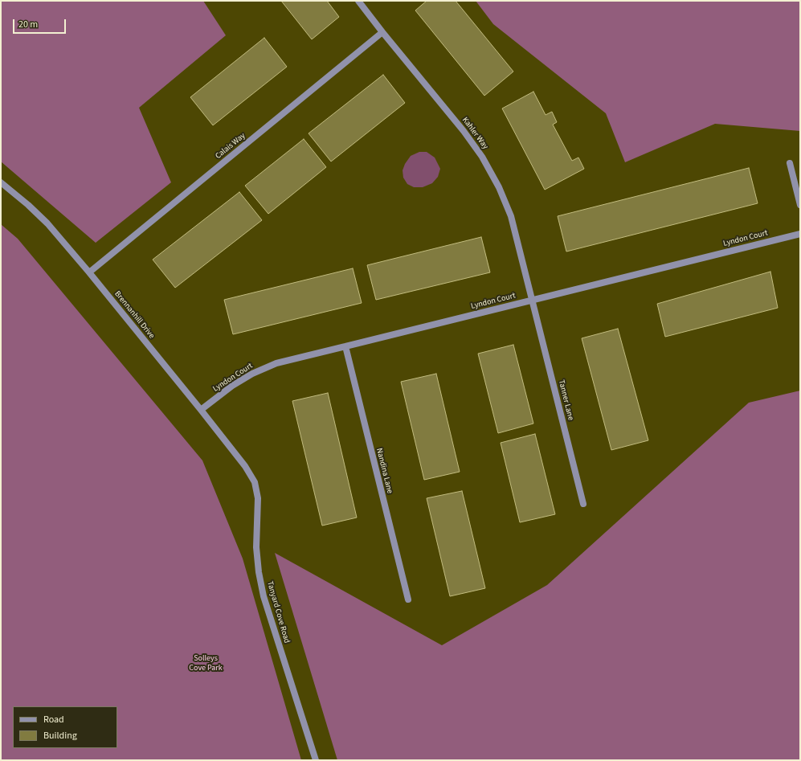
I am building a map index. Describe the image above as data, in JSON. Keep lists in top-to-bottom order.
{
  "streets": {
    "street": [
      "Kahler Way",
      "Calais Way",
      "Lyndon Court",
      "Brennanhill Drive",
      "Tanner Lane",
      "Nandina Lane",
      "Tanyard Cove Road"
    ]
  },
  "crossings": [
    ["Kahler Way", "Calais Way"],
    ["Kahler Way", "Lyndon Court"],
    ["Kahler Way", "Tanner Lane"],
    ["Calais Way", "Brennanhill Drive"],
    ["Lyndon Court", "Brennanhill Drive"],
    ["Lyndon Court", "Tanner Lane"],
    ["Lyndon Court", "Nandina Lane"],
    ["Brennanhill Drive", "Tanyard Cove Road"]
  ],
  "parks": ["Solleys Cove Park"],
  "legend": ["Road", "Building"],
  "scale_bar": "20 m"
}
